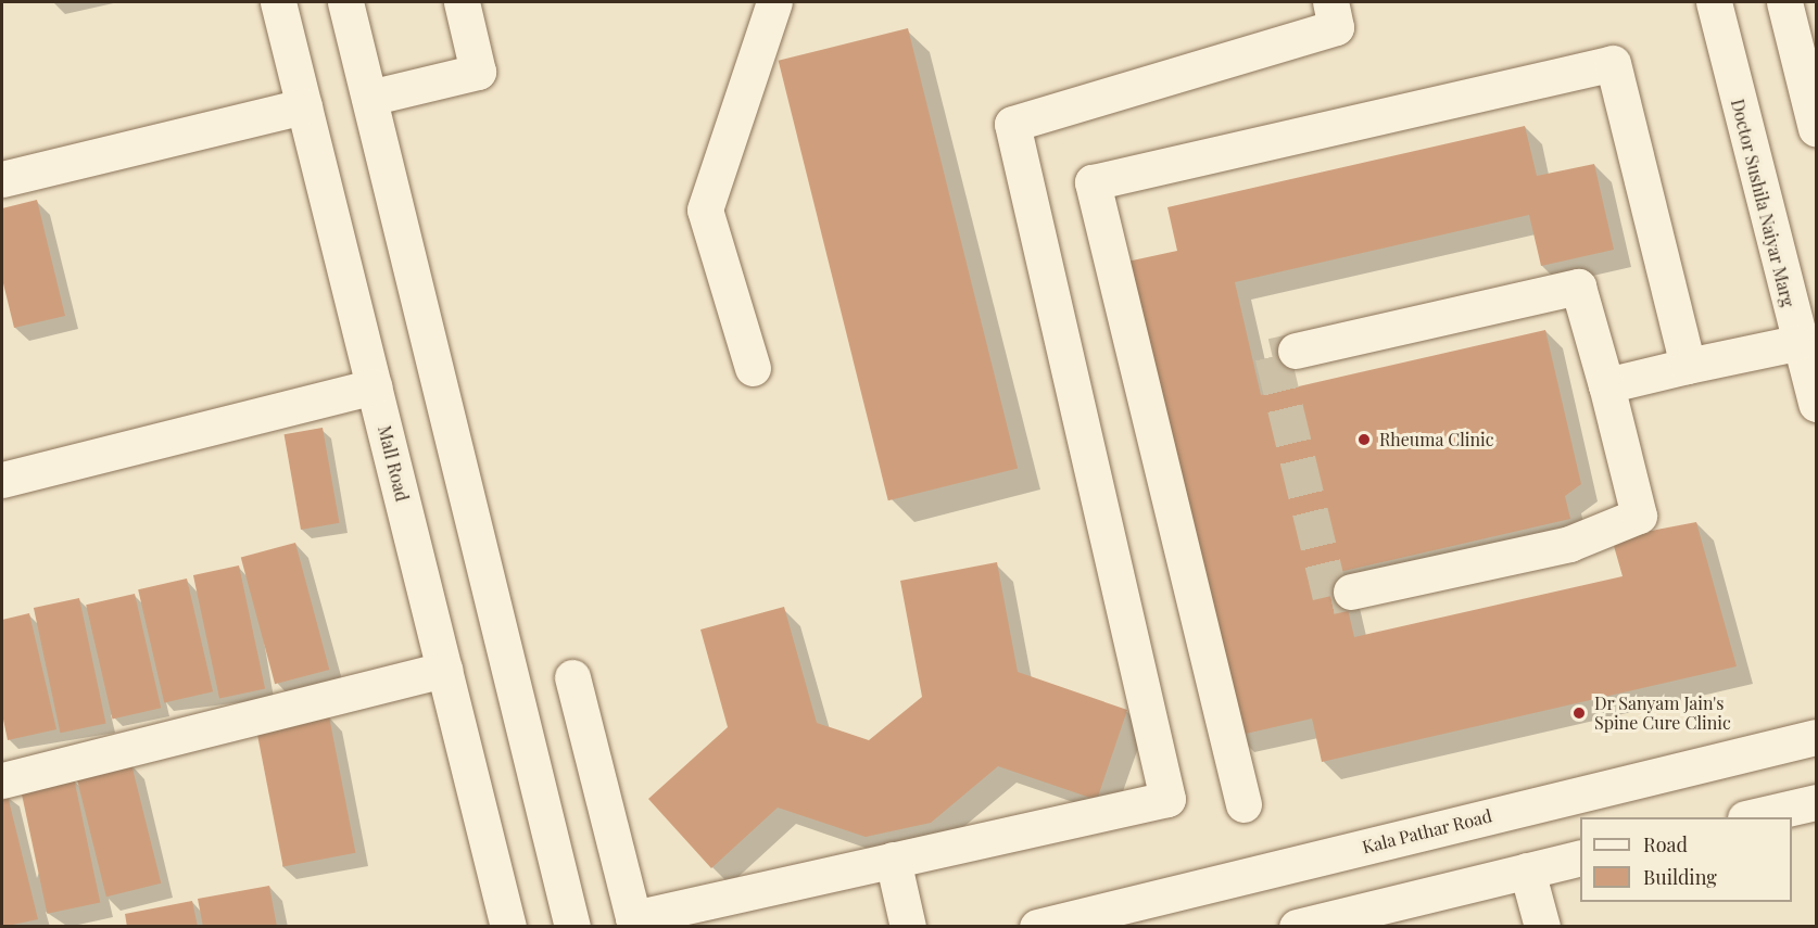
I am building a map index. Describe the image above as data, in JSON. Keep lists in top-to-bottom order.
{
  "streets": {
    "street": ["Doctor Sushila Naiyar Marg", "Mall Road", "Kala Pathar Road"]
  },
  "places": ["Rheuma Clinic", "Dr Sanyam Jain's Spine Cure Clinic"],
  "legend": ["Road", "Building"]
}
